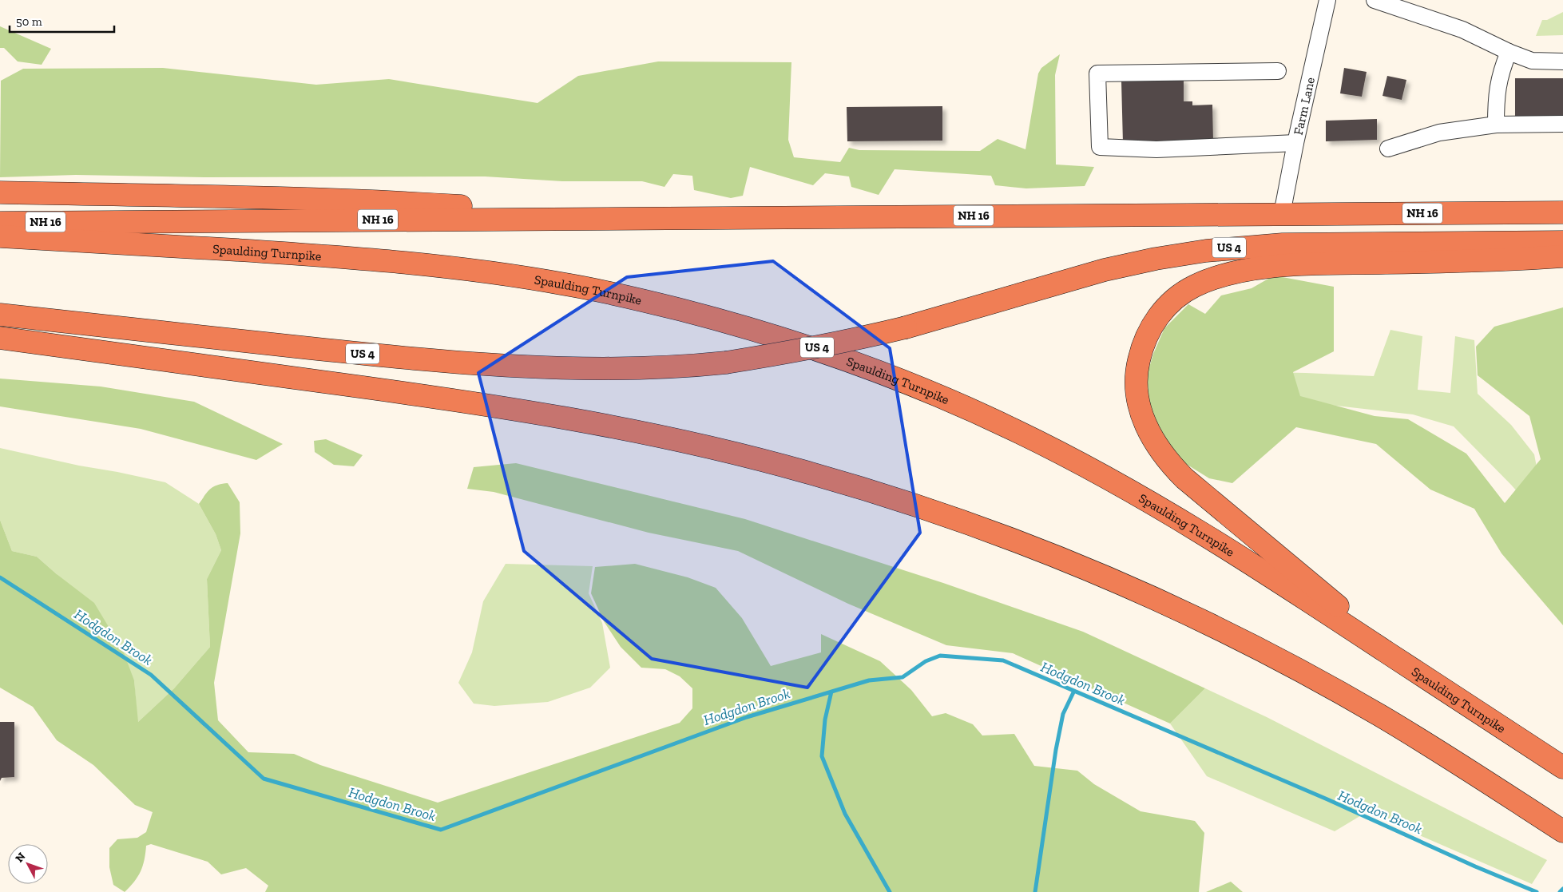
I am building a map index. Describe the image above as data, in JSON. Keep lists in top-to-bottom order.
{
  "streets": {
    "highway": ["NH 16", "US 4", "Spaulding Turnpike"],
    "street": ["Farm Lane"]
  },
  "crossings": [
    ["Farm Lane", "NH 16"]
  ],
  "water": ["Hodgdon Brook"],
  "scale_bar": "50 m",
  "north": "top left"
}
